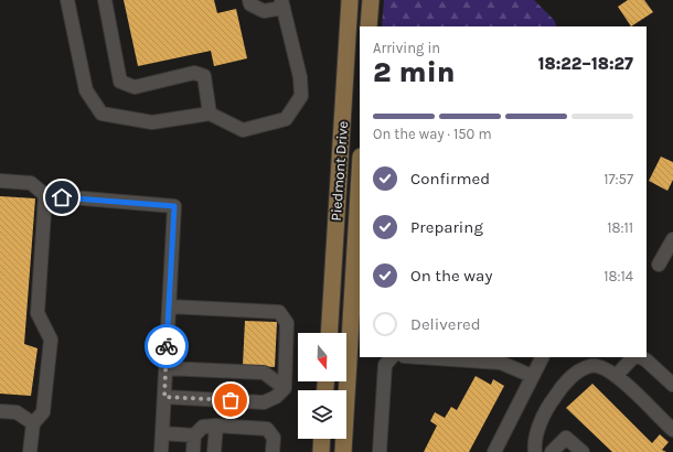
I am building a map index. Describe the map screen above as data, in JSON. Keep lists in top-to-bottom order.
{
  "streets": {
    "main road": ["Piedmont Drive"]
  },
  "north": "bottom",
  "page": {
    "heading": ["2 min", "Arriving in", "18:22–18:27"],
    "bar": "On the way · 150 m",
    "list": [
      ["Confirmed", "17:57"],
      ["Preparing", "18:11"],
      ["On the way", "18:14"],
      "Delivered"
    ]
  }
}
